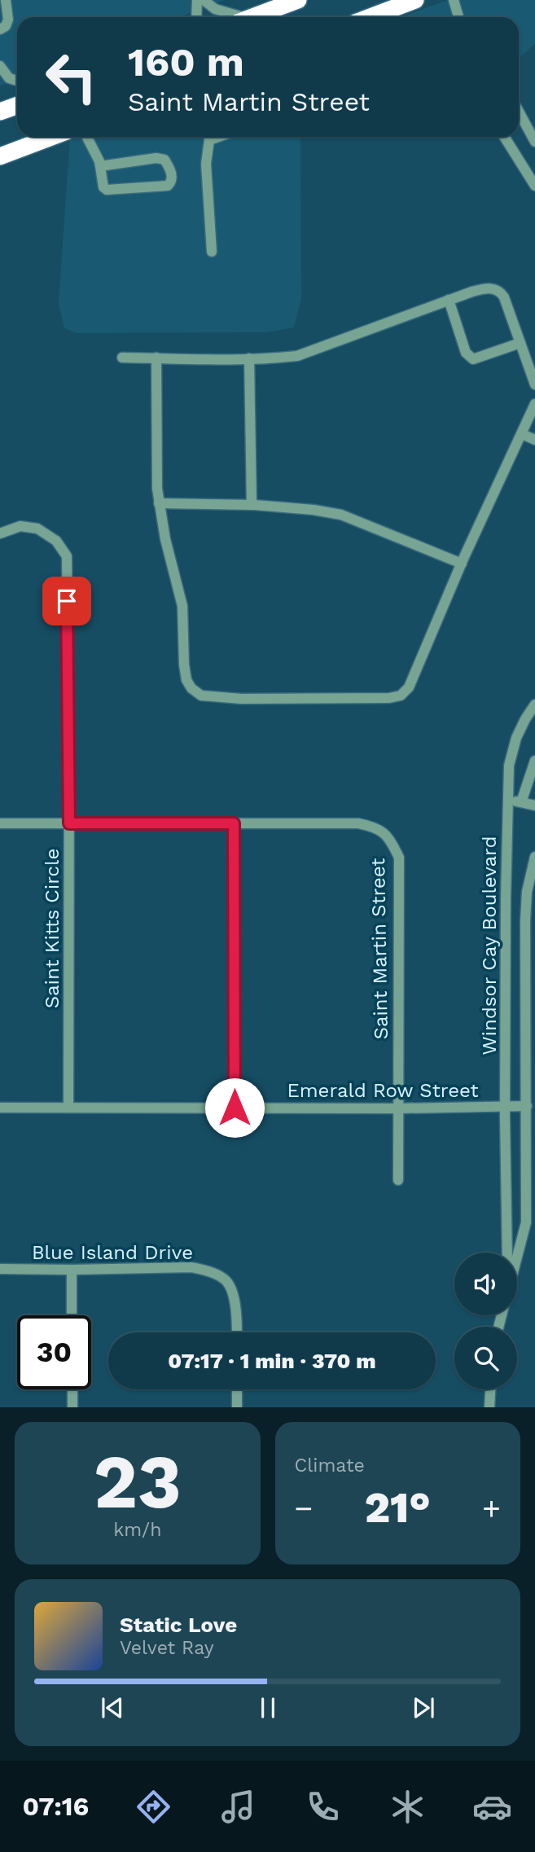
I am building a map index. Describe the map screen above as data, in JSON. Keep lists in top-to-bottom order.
{
  "streets": {
    "street": [
      "Saint Kitts Circle",
      "Windsor Cay Boulevard",
      "Saint Martin Street",
      "Emerald Row Street",
      "Blue Island Drive"
    ]
  },
  "crossings": [
    ["Saint Kitts Circle", "Saint Martin Street"],
    ["Saint Kitts Circle", "Emerald Row Street"],
    ["Windsor Cay Boulevard", "Emerald Row Street"],
    ["Saint Martin Street", "Emerald Row Street"]
  ],
  "page": {
    "turn": ["160 m", "Saint Martin Street"],
    "limit": "30",
    "trip": "07:17 · 1 min · 370 m",
    "tile": [
      ["23", "km/h"],
      "Climate"
    ],
    "heat": ["−", "21°", "+"],
    "song": ["Static Love", "Velvet Ray"],
    "tabs": "07:16"
  }
}
